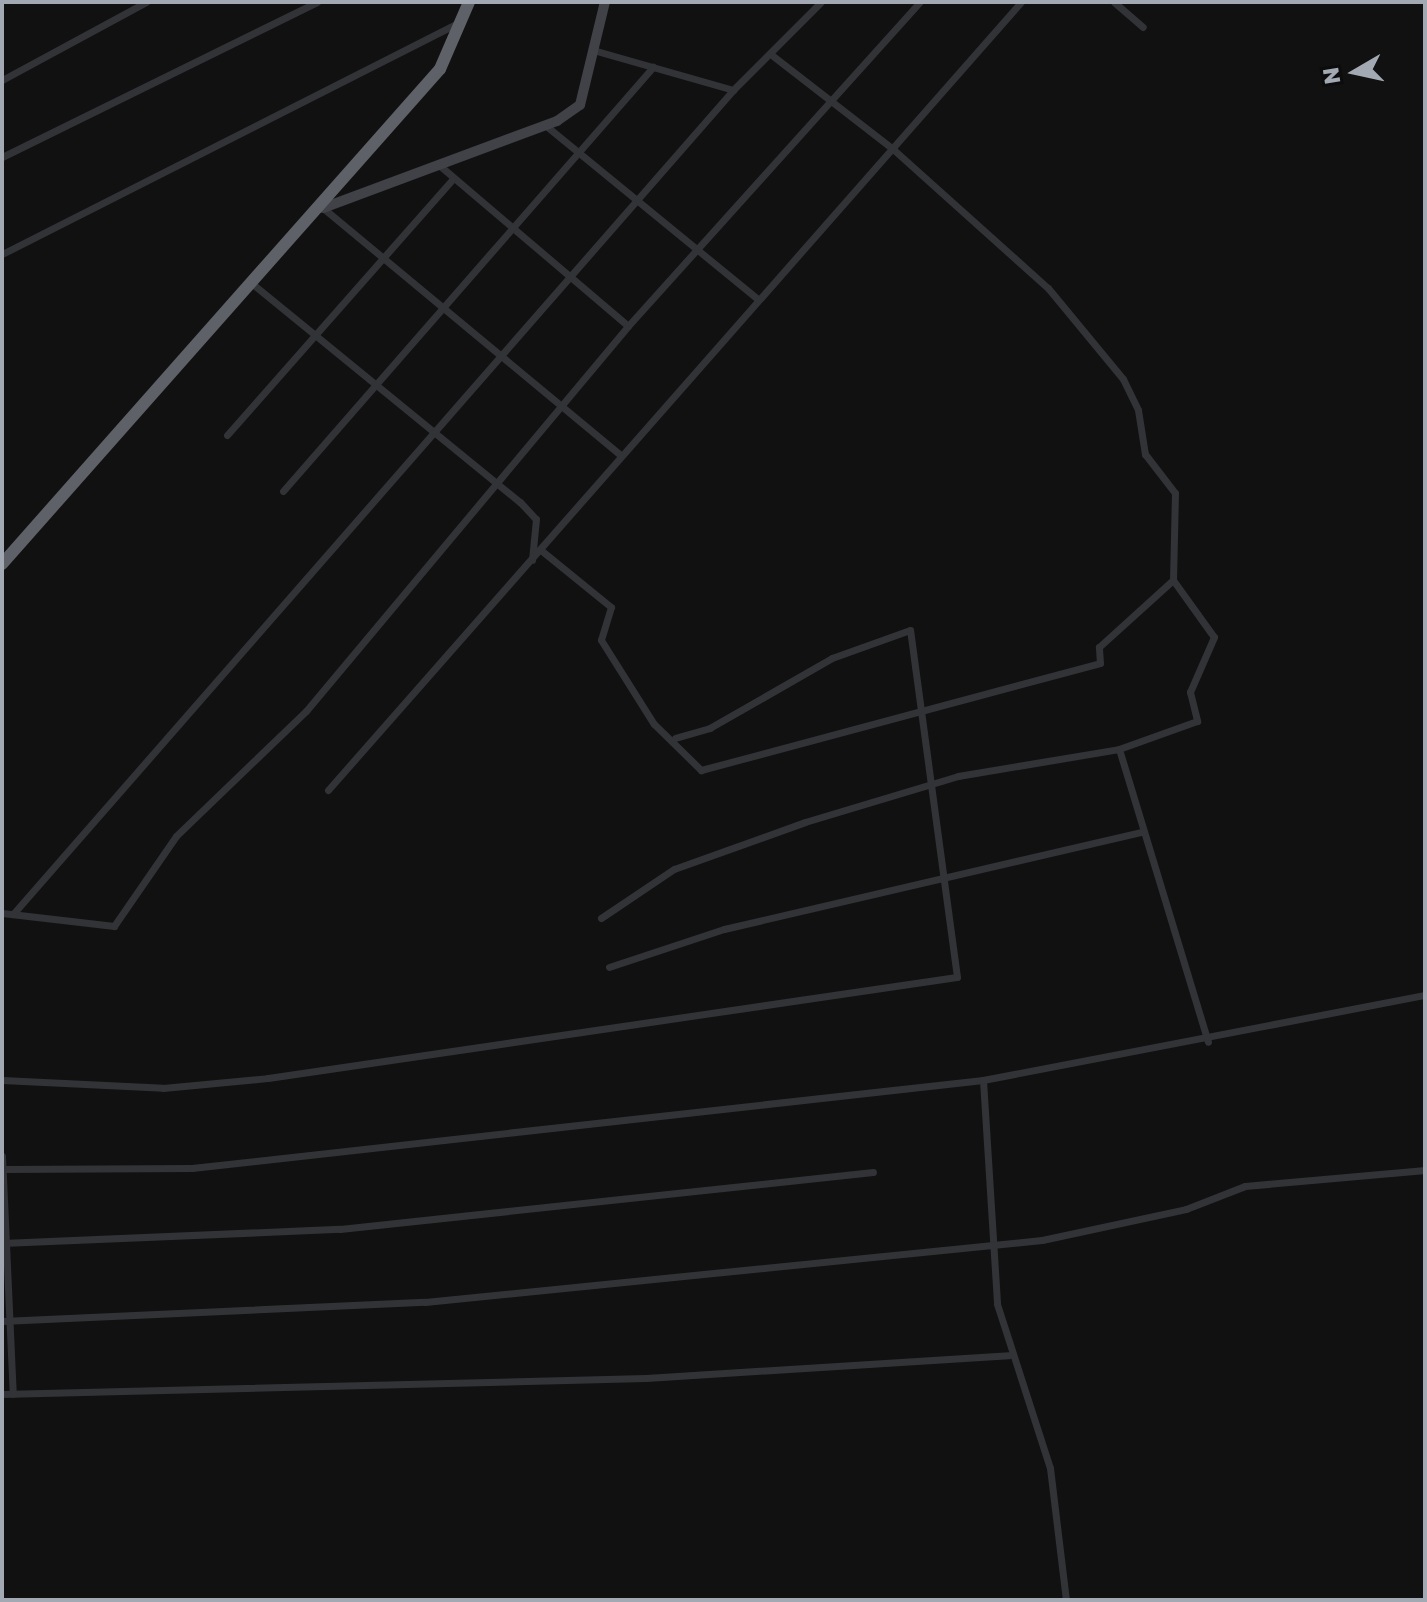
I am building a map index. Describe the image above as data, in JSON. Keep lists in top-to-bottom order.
{
  "north": "left"
}
